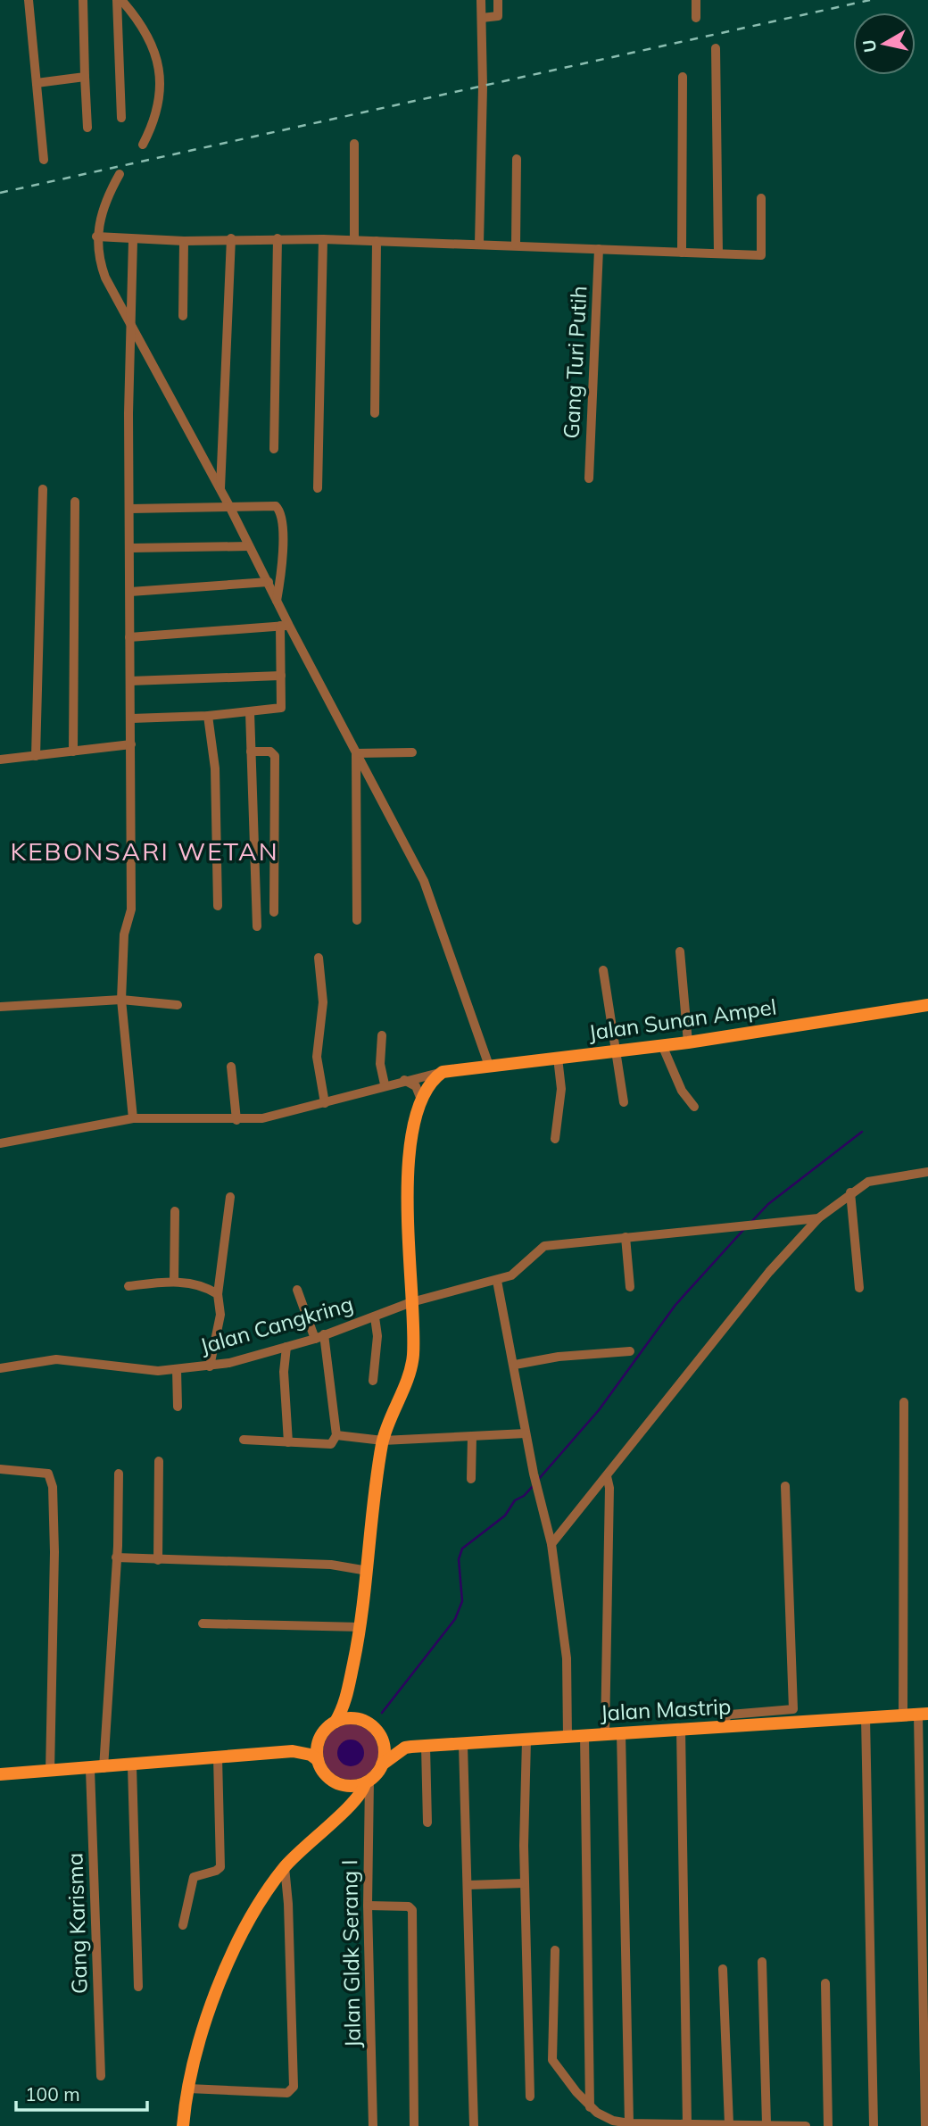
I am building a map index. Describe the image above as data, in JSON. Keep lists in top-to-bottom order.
{
  "streets": {
    "main road": ["Jalan Sunan Ampel", "Jalan Mastrip"],
    "street": [
      "Gang Turi Putih",
      "Jalan Cangkring",
      "Gang Karisma",
      "Jalan Gldk Serang I"
    ]
  },
  "crossings": [
    ["Jalan Mastrip", "Jalan Gldk Serang I"]
  ],
  "districts": ["KEBONSARI WETAN"],
  "scale_bar": "100 m",
  "north": "left"
}
